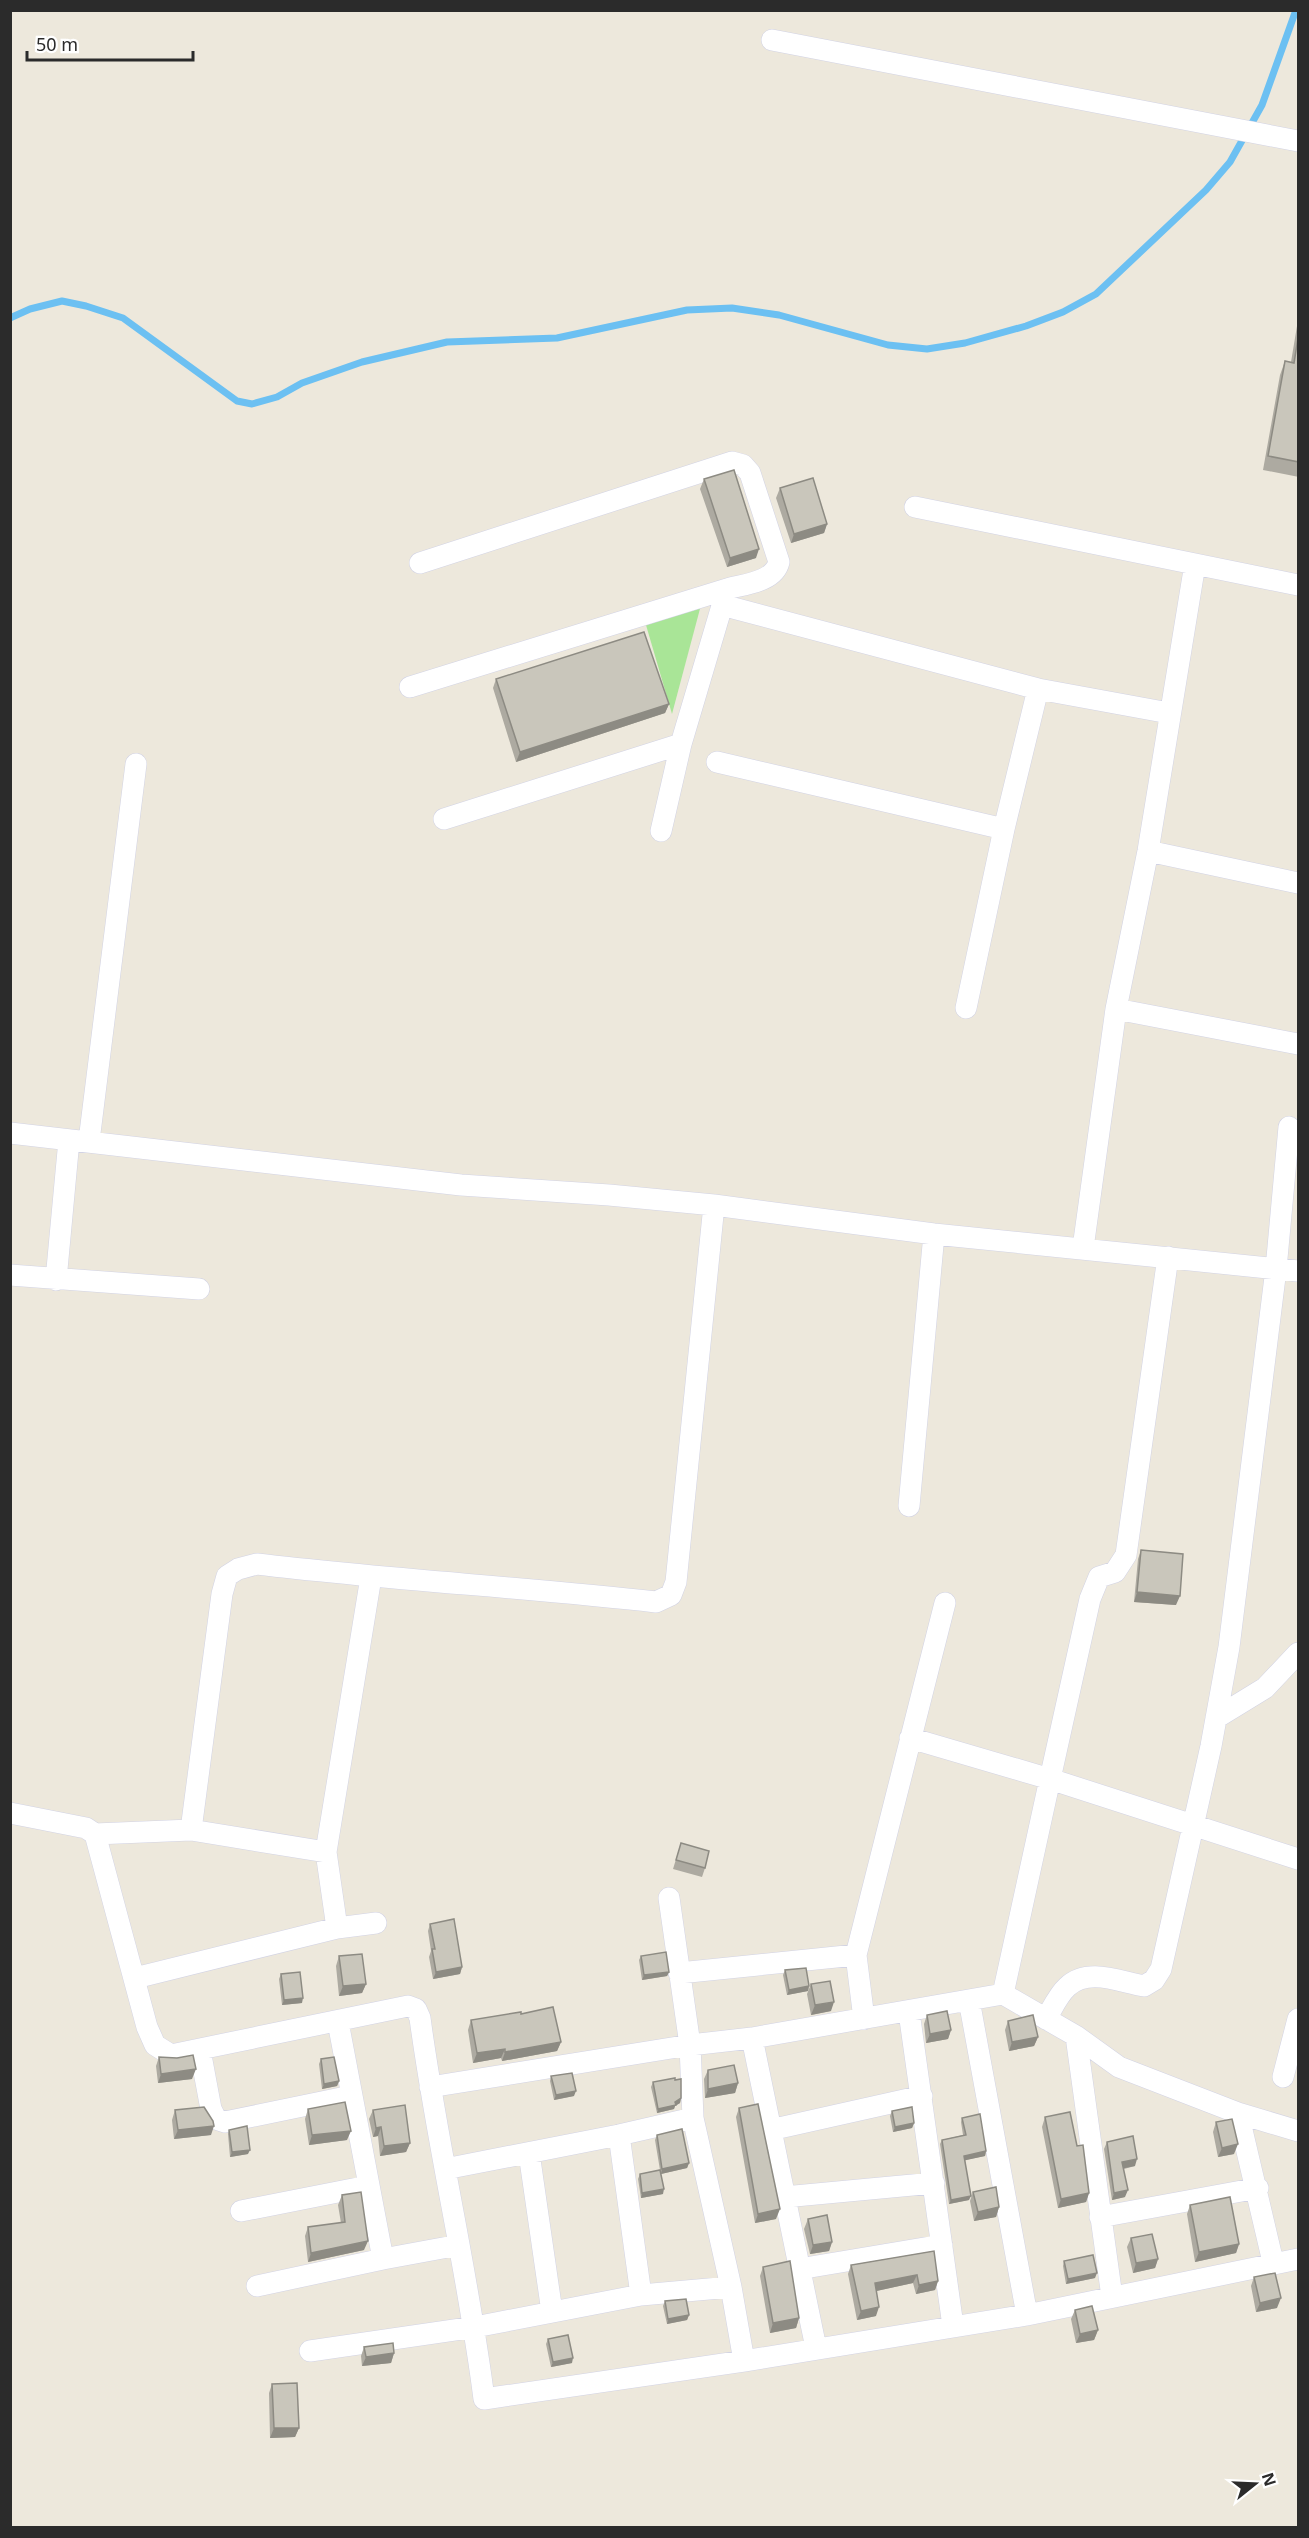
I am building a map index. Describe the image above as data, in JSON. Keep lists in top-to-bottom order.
{
  "scale_bar": "50 m",
  "north": "right"
}
